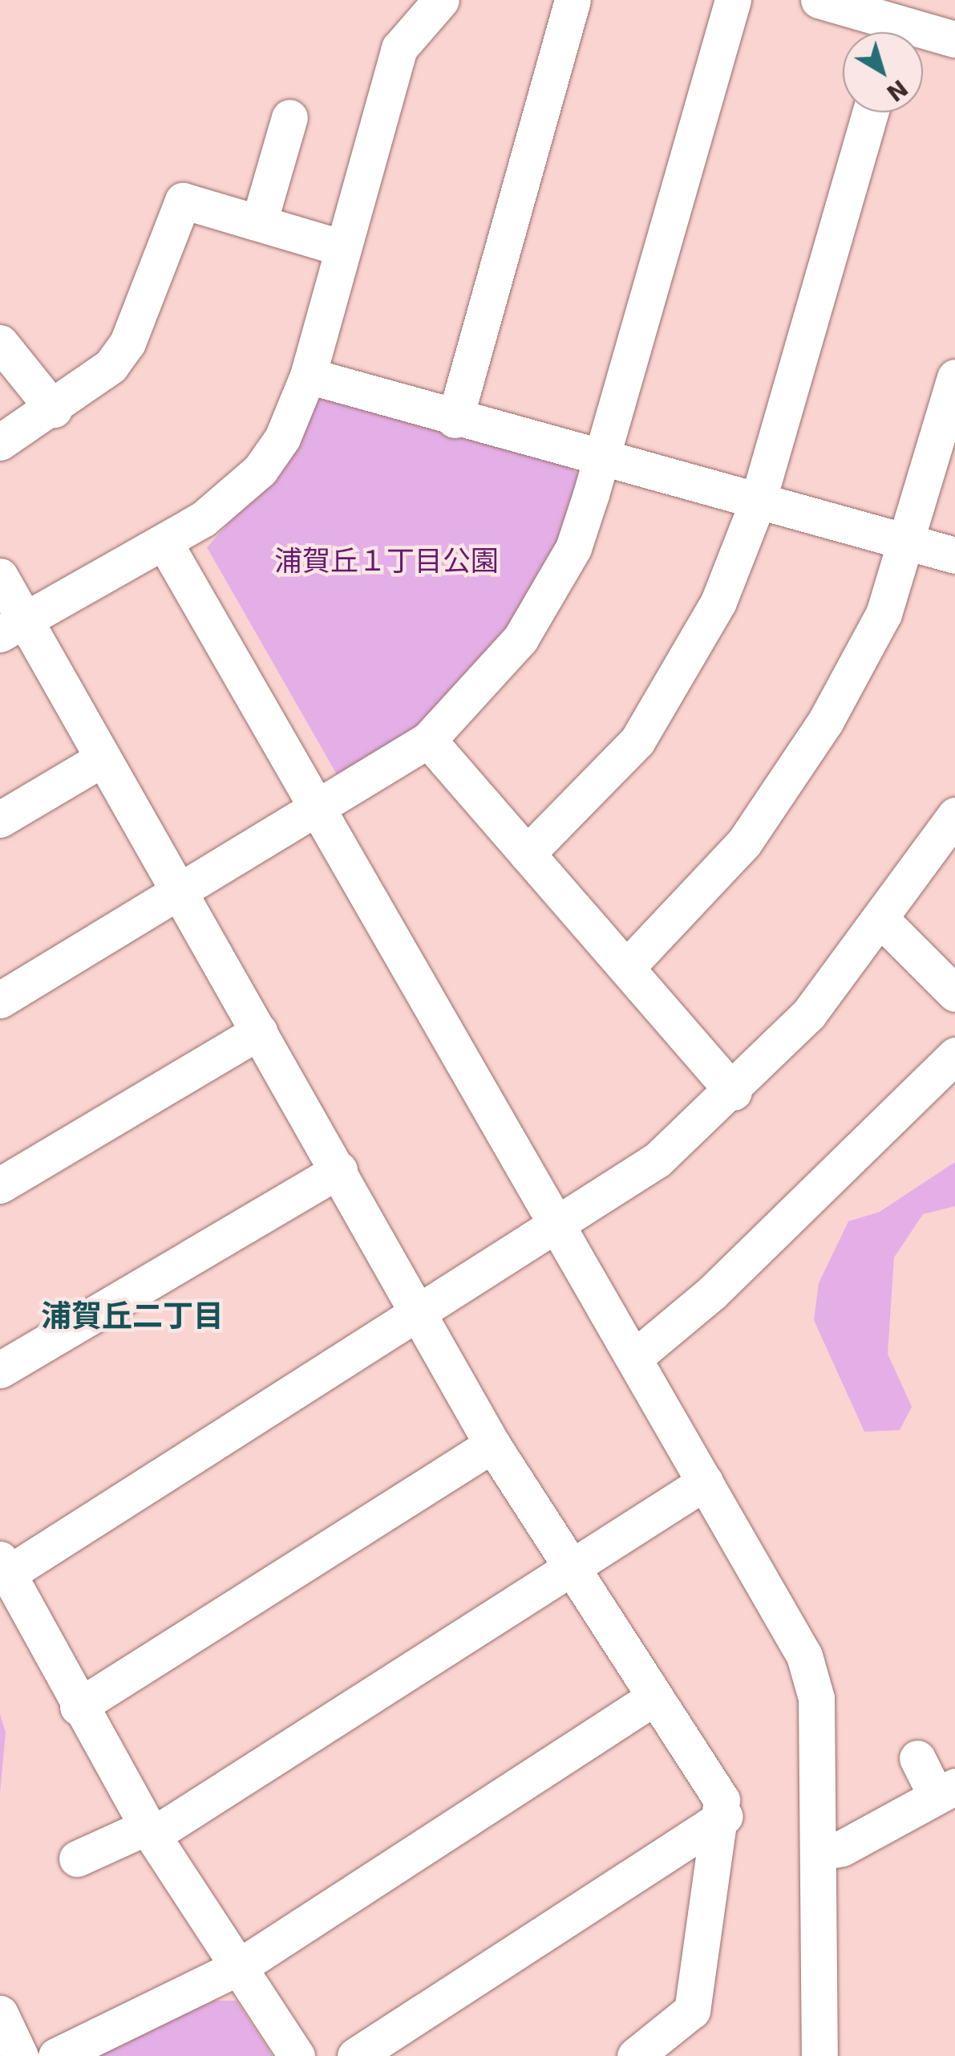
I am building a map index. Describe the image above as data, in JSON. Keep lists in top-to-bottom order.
{
  "districts": ["浦賀丘二丁目"],
  "parks": ["浦賀丘１丁目公園"],
  "north": "bottom right"
}
